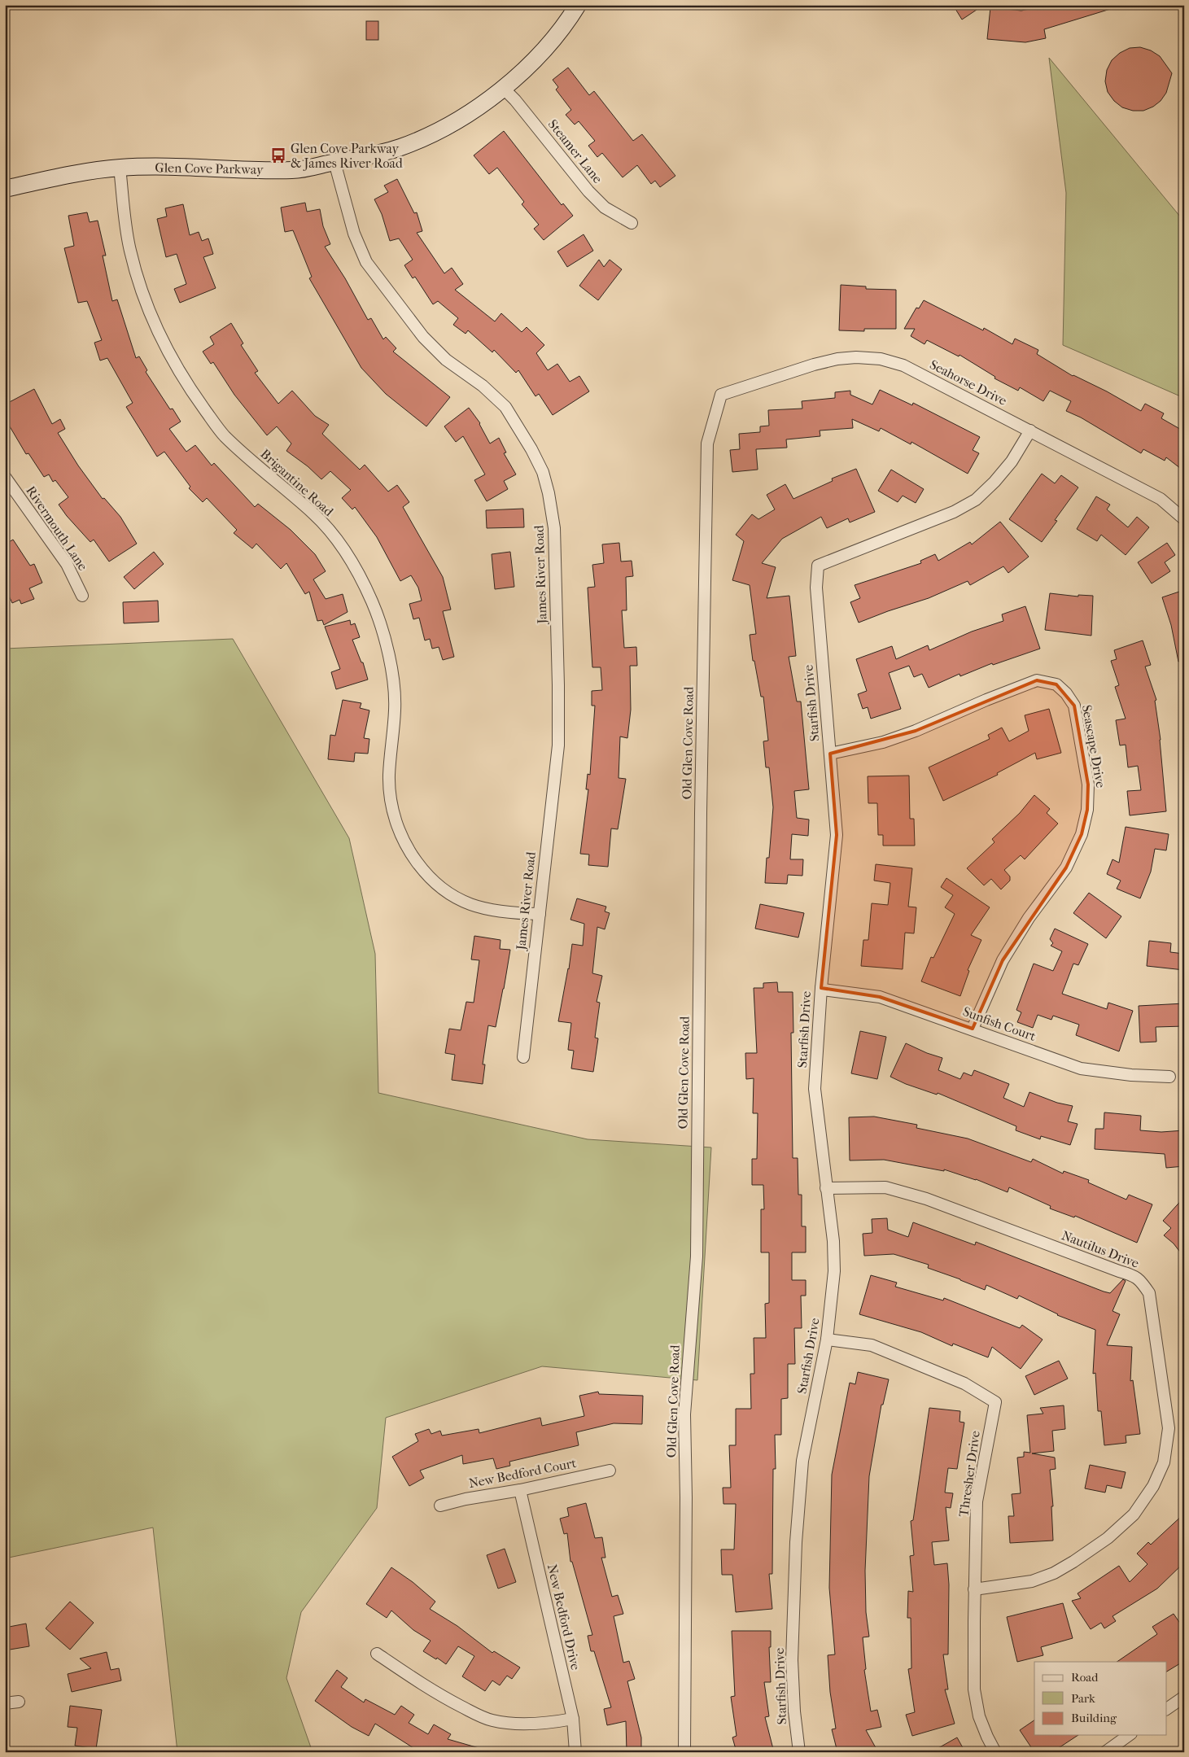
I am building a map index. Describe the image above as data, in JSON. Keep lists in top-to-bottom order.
{
  "streets": {
    "street": [
      "Steamer Lane",
      "Glen Cove Parkway",
      "Seahorse Drive",
      "Brigantine Road",
      "Rivermouth Lane",
      "James River Road",
      "Starfish Drive",
      "Old Glen Cove Road",
      "Seascape Drive",
      "Sunfish Court",
      "Nautilus Drive",
      "New Bedford Court",
      "Thresher Drive",
      "New Bedford Drive"
    ]
  },
  "crossings": [
    ["Steamer Lane", "Glen Cove Parkway"],
    ["Glen Cove Parkway", "Brigantine Road"],
    ["Glen Cove Parkway", "James River Road"],
    ["Seahorse Drive", "Starfish Drive"],
    ["Seahorse Drive", "Old Glen Cove Road"],
    ["Brigantine Road", "James River Road"],
    ["Starfish Drive", "Seascape Drive"],
    ["Starfish Drive", "Sunfish Court"],
    ["Starfish Drive", "Nautilus Drive"],
    ["Starfish Drive", "Thresher Drive"],
    ["Seascape Drive", "Sunfish Court"],
    ["Nautilus Drive", "Thresher Drive"],
    ["New Bedford Court", "New Bedford Drive"]
  ],
  "places": {
    "bus stop": ["Glen Cove Parkway & James River Road"]
  },
  "legend": ["Road", "Park", "Building"]
}
